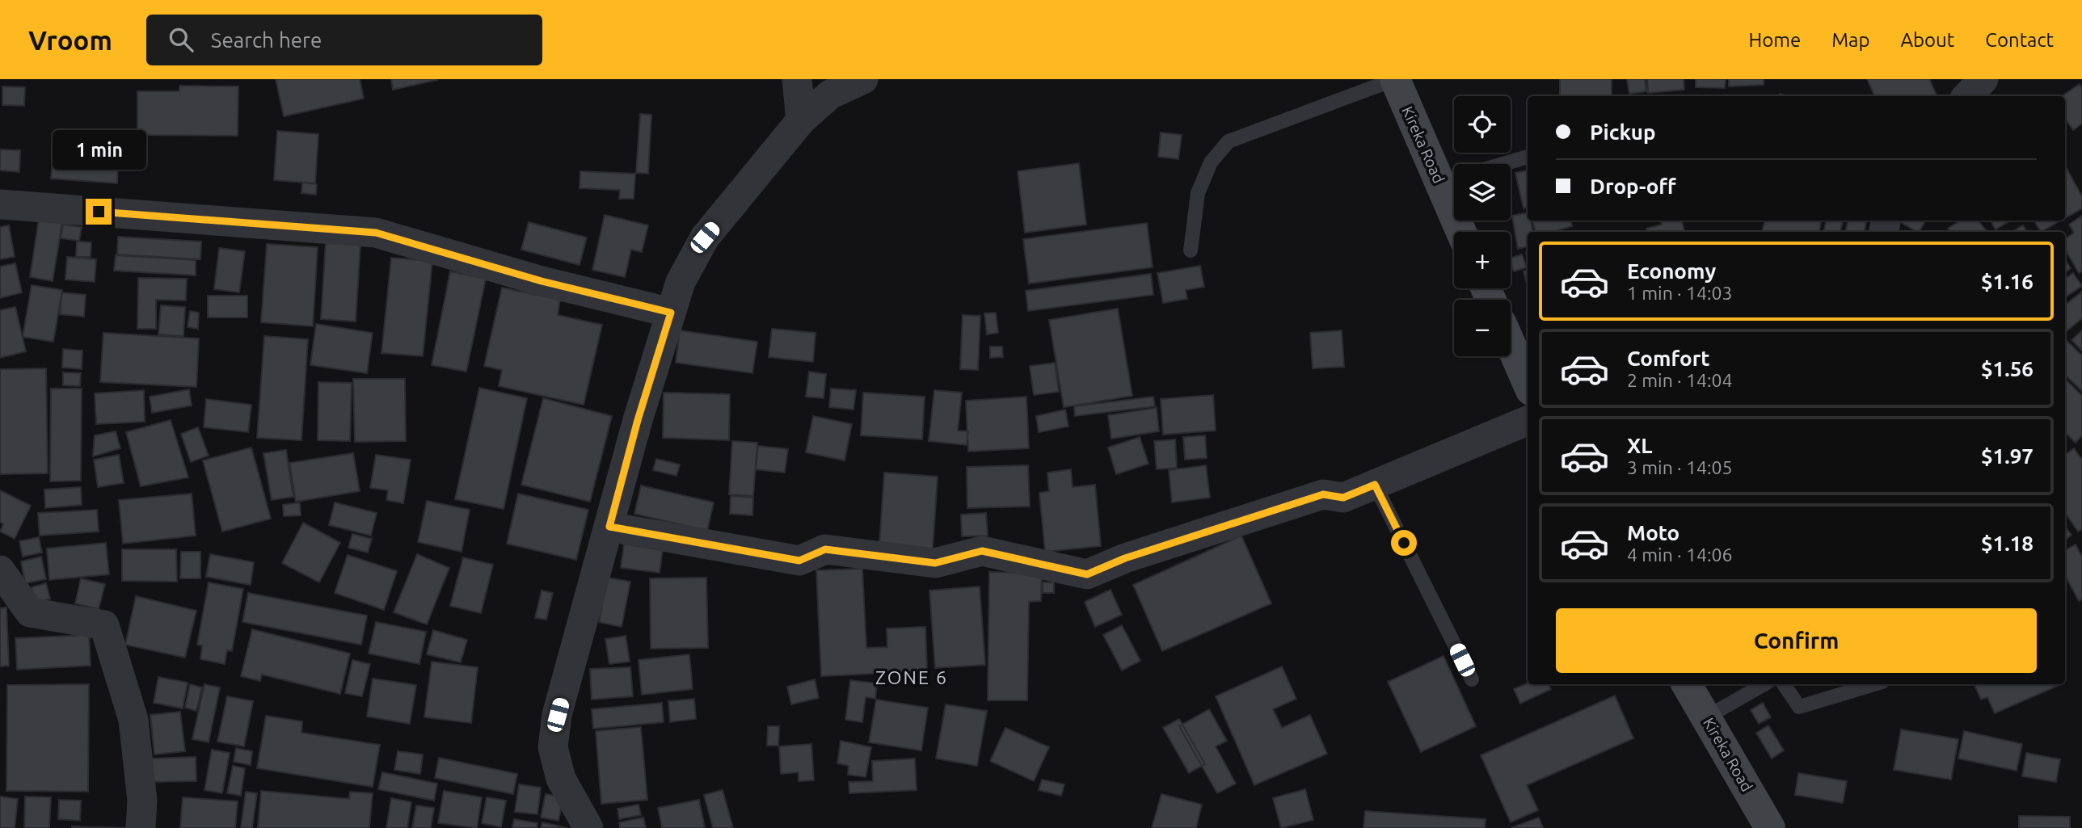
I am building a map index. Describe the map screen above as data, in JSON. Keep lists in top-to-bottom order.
{
  "streets": {
    "main road": ["Kireka Road"]
  },
  "districts": ["ZONE 6"],
  "page": {
    "header": "Vroom",
    "search": "Search here",
    "nav": [
      "Home",
      "Map",
      "About",
      "Contact"
    ],
    "map_buttons": ["+", "−"],
    "banner": ["Pickup", "Drop-off"],
    "bubble": "1 min",
    "list": [
      {
        "name": "Economy",
        "note": "1 min · 14:03",
        "value": "$1.16"
      },
      {
        "name": "Comfort",
        "note": "2 min · 14:04",
        "value": "$1.56"
      },
      {
        "name": "XL",
        "note": "3 min · 14:05",
        "value": "$1.97"
      },
      {
        "name": "Moto",
        "note": "4 min · 14:06",
        "value": "$1.18"
      }
    ],
    "buttons": "Confirm"
  }
}
